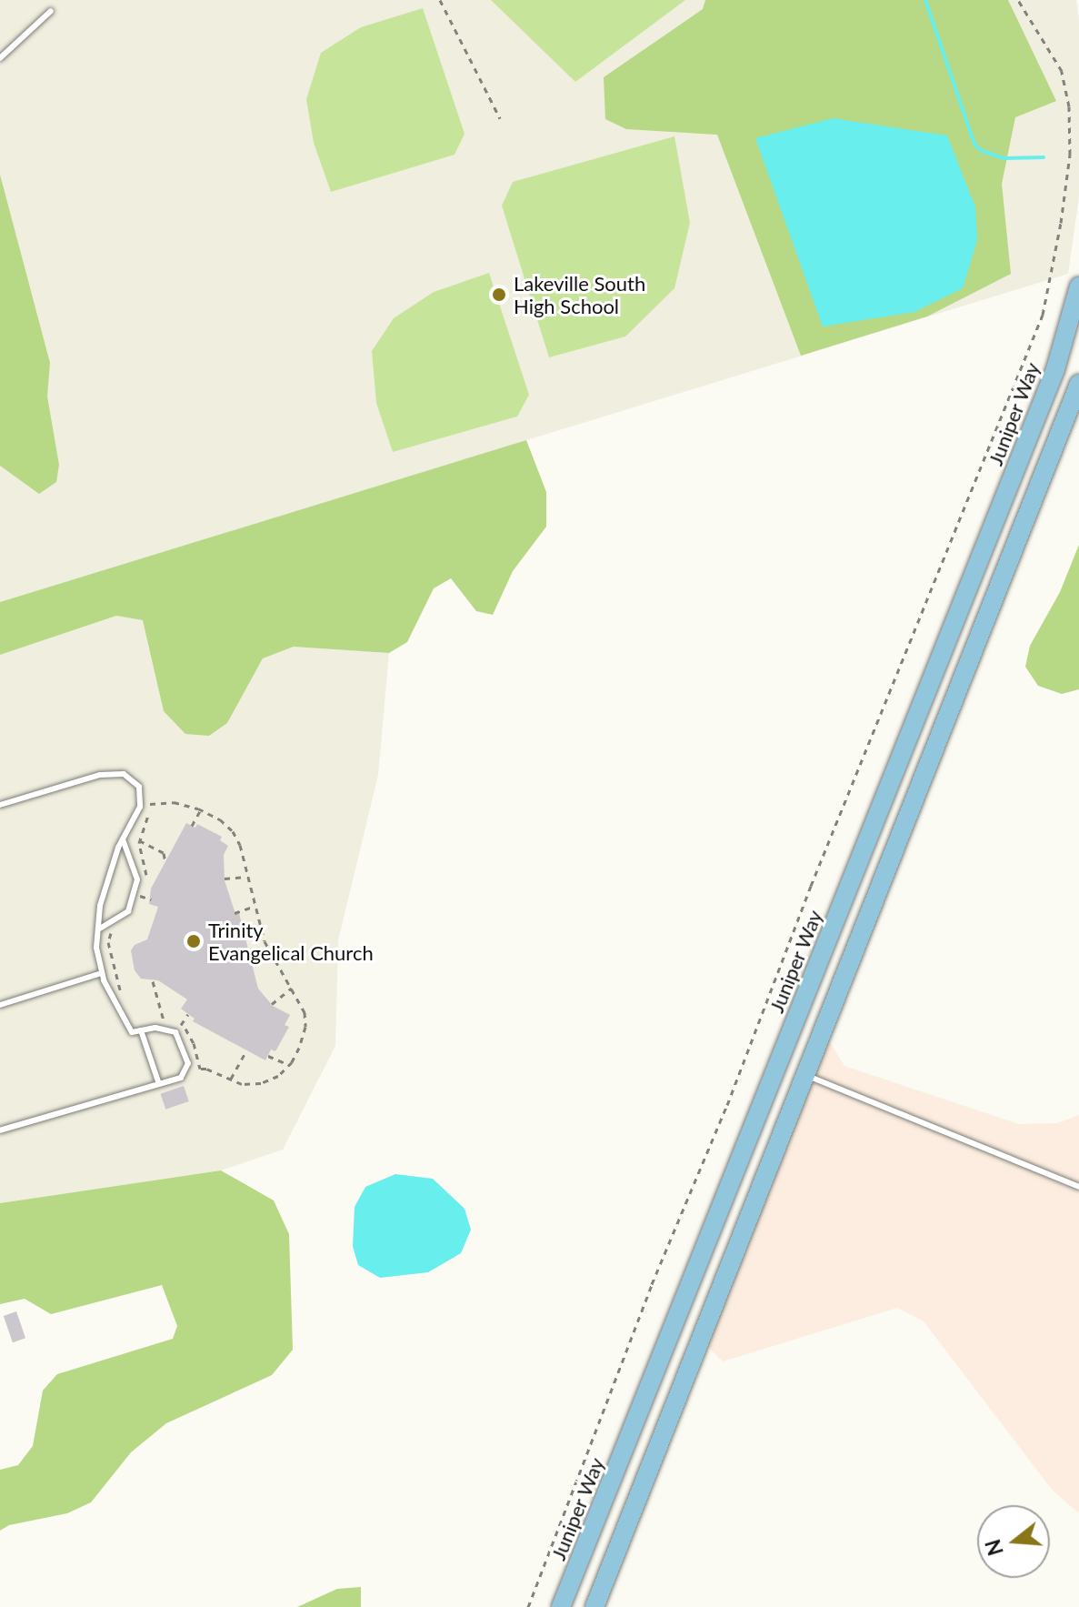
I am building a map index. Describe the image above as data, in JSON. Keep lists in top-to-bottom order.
{
  "streets": {
    "main road": ["Juniper Way"]
  },
  "places": ["Lakeville South High School", "Trinity Evangelical Church"],
  "north": "left"
}
